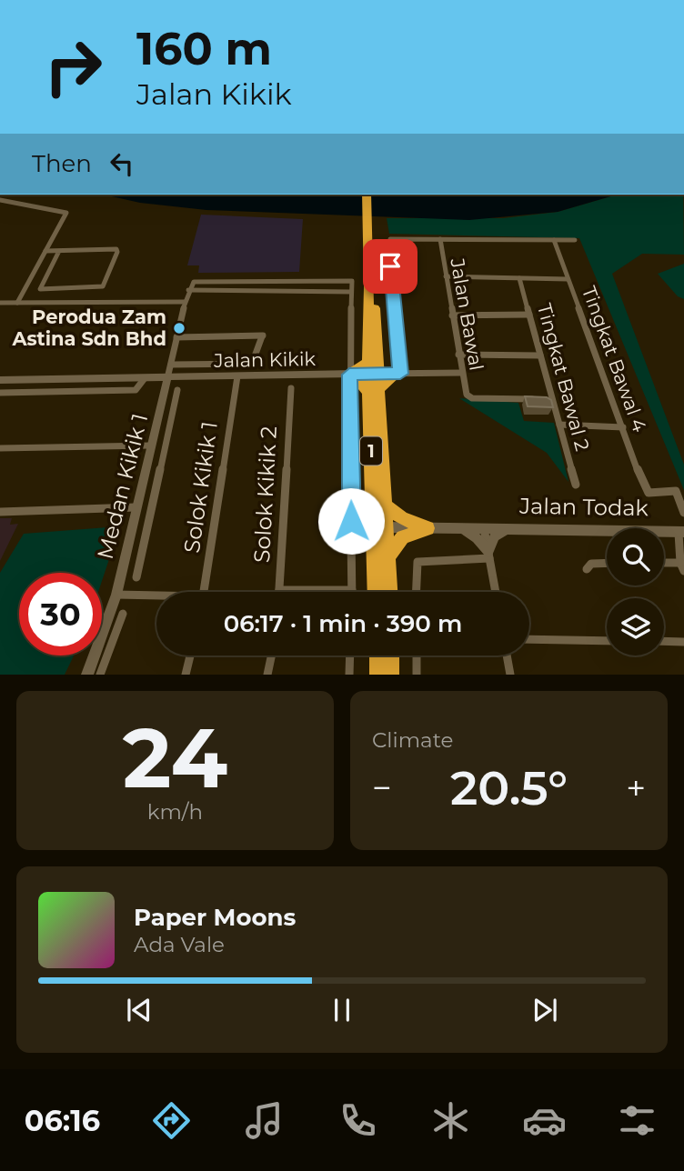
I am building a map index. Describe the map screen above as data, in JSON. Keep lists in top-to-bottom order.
{
  "streets": {
    "highway": ["1"],
    "street": [
      "Jalan Bawal",
      "Tingkat Bawal 4",
      "Jalan Kikik",
      "Tingkat Bawal 2",
      "Medan Kikik 1",
      "Solok Kikik 1",
      "Solok Kikik 2",
      "Jalan Todak"
    ]
  },
  "crossings": [
    ["Jalan Bawal", "Tingkat Bawal 2"],
    ["Jalan Kikik", "Medan Kikik 1"],
    ["Jalan Kikik", "Solok Kikik 1"],
    ["1", "Jalan Todak"]
  ],
  "places": ["Perodua Zam Astina Sdn Bhd"],
  "page": {
    "turn": ["160 m", "Jalan Kikik"],
    "then": "Then",
    "limit": "30",
    "trip": "06:17 · 1 min · 390 m",
    "tile": [
      ["24", "km/h"],
      "Climate"
    ],
    "heat": ["−", "20.5°", "+"],
    "song": ["Paper Moons", "Ada Vale"],
    "tabs": "06:16"
  }
}
